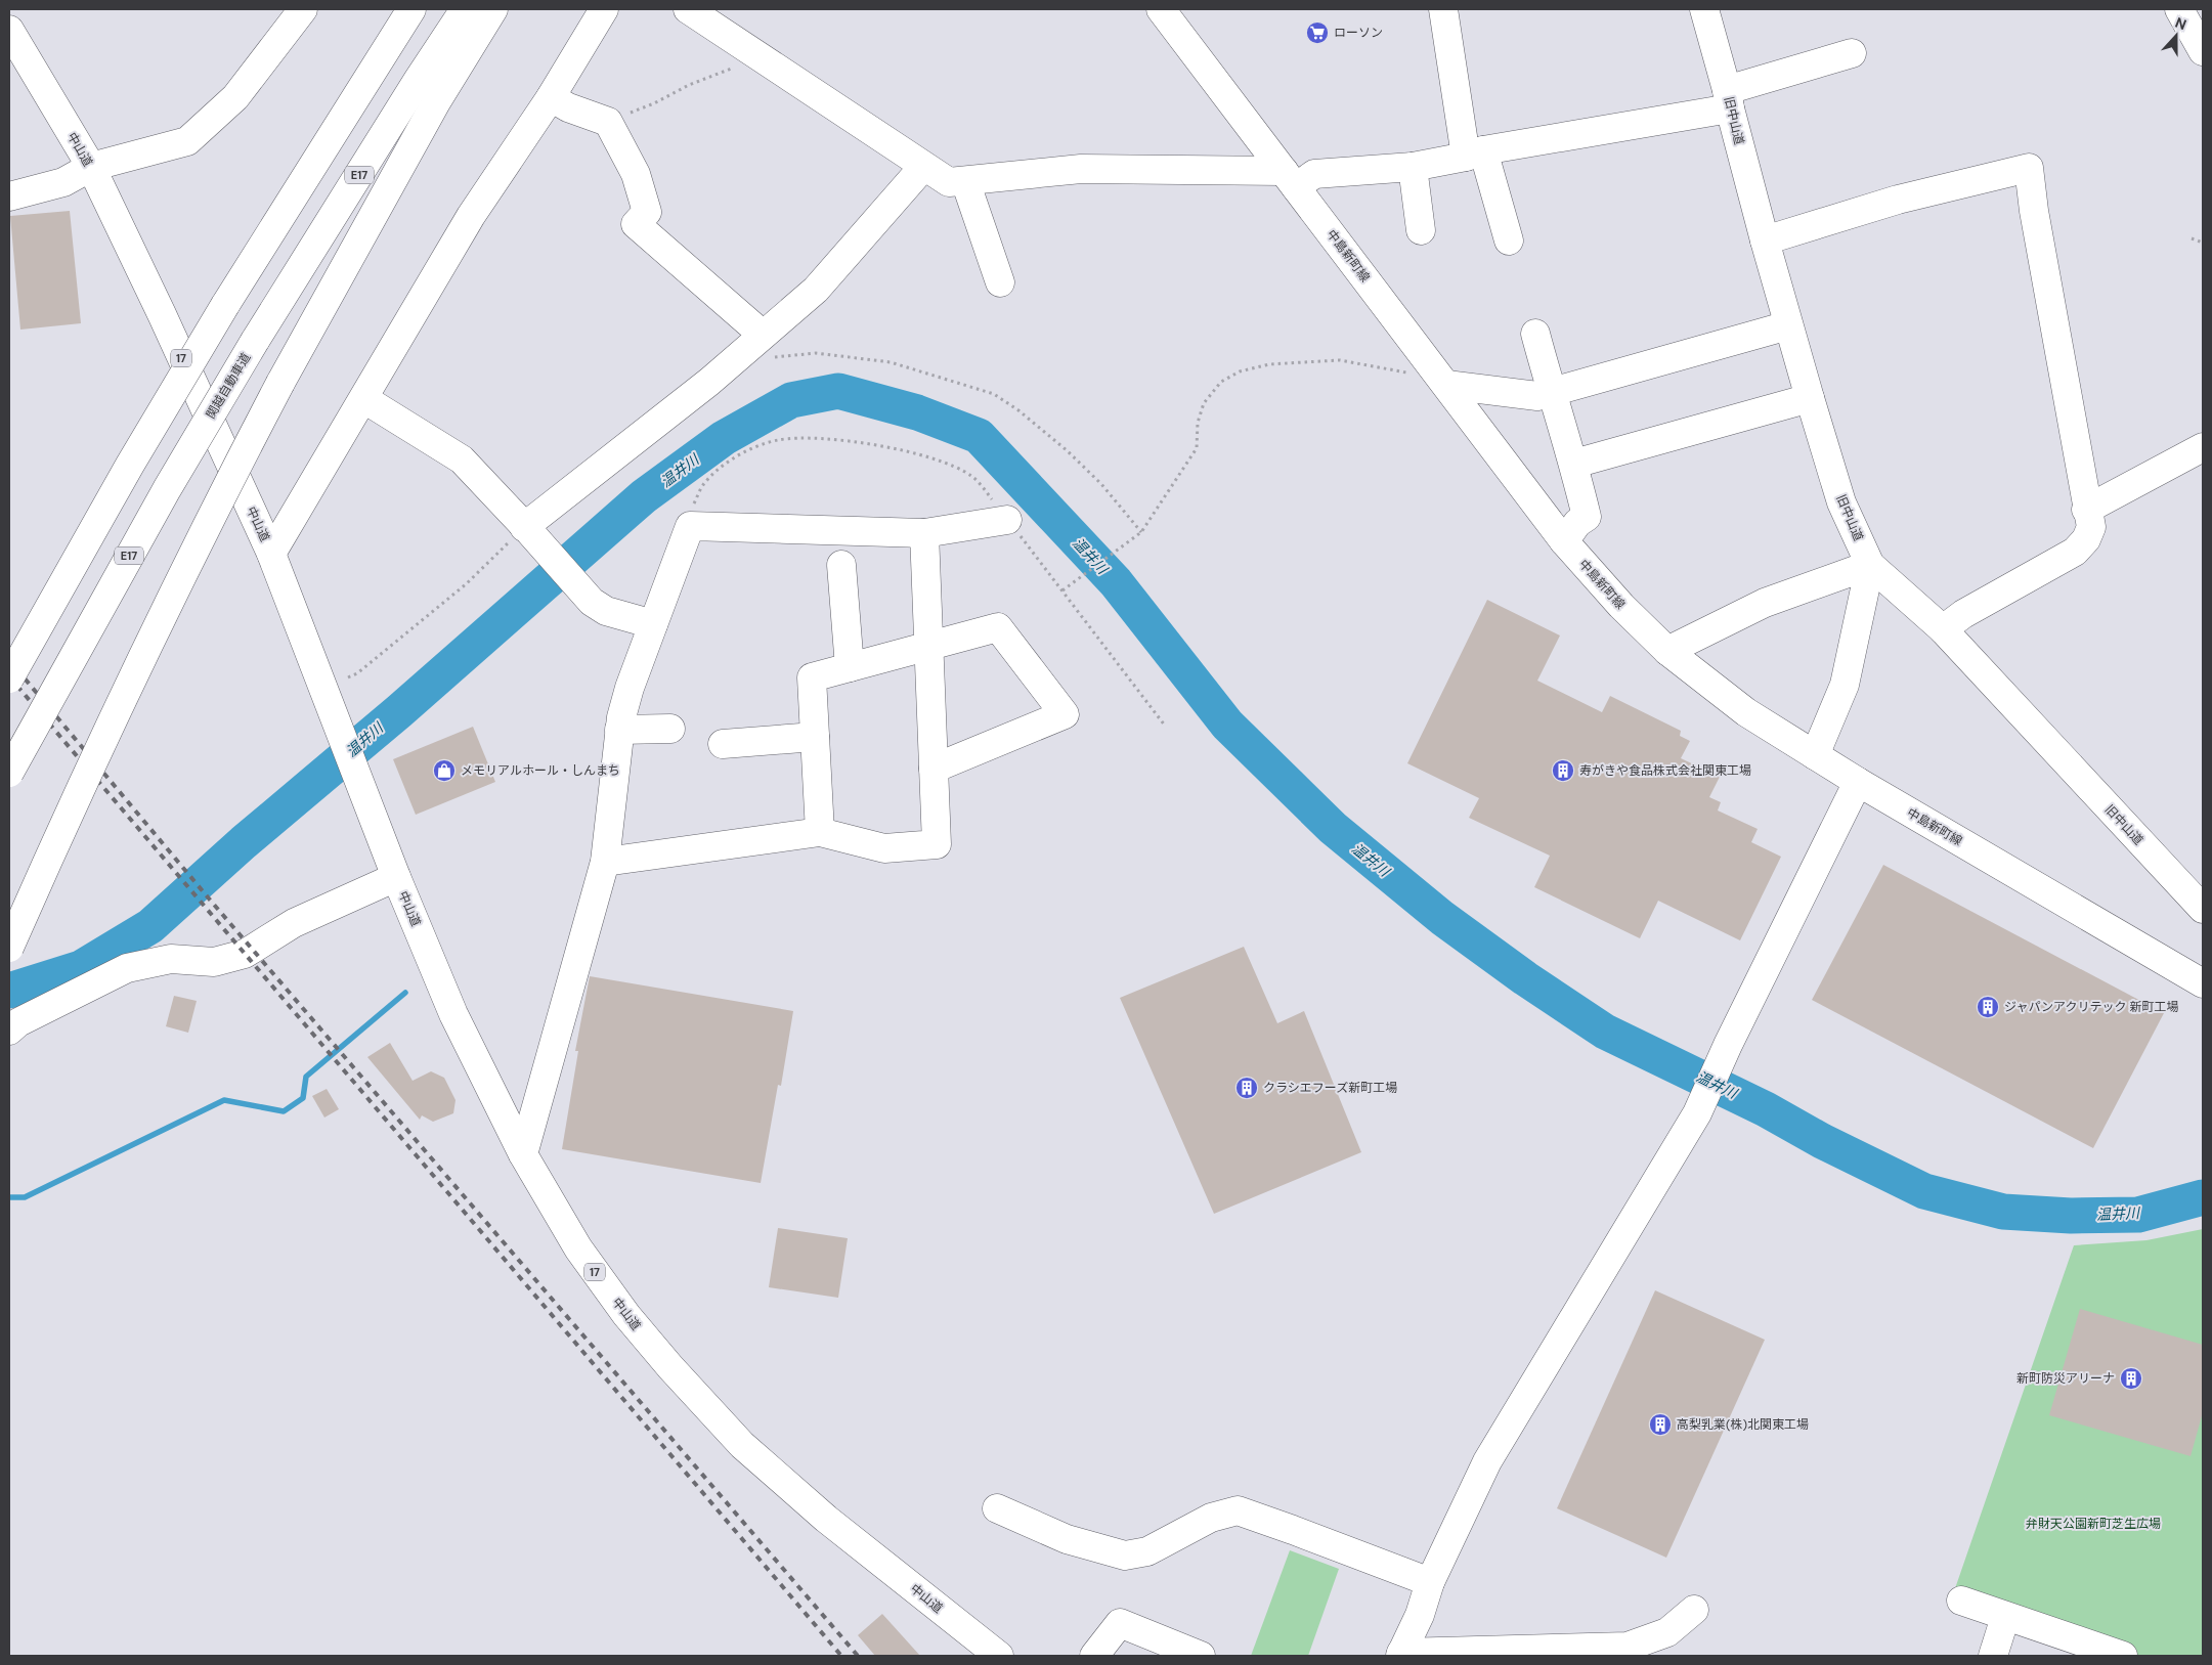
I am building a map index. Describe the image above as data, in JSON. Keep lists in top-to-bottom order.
{
  "streets": {
    "main road": [
      "旧中山道",
      "中山道",
      "E17",
      "中島新町線",
      "17",
      "関越自動車道"
    ]
  },
  "water": ["温井川"],
  "parks": ["弁財天公園新町芝生広場"],
  "places": {
    "supermarket": ["ローソン"],
    "shop": ["メモリアルホール・しんまち"],
    "building": [
      "寿がきや食品株式会社関東工場",
      "ジャパンアクリテック 新町工場",
      "クラシエフーズ新町工場",
      "新町防災アリーナ",
      "高梨乳業(株)北関東工場"
    ]
  },
  "north": "top"
}
